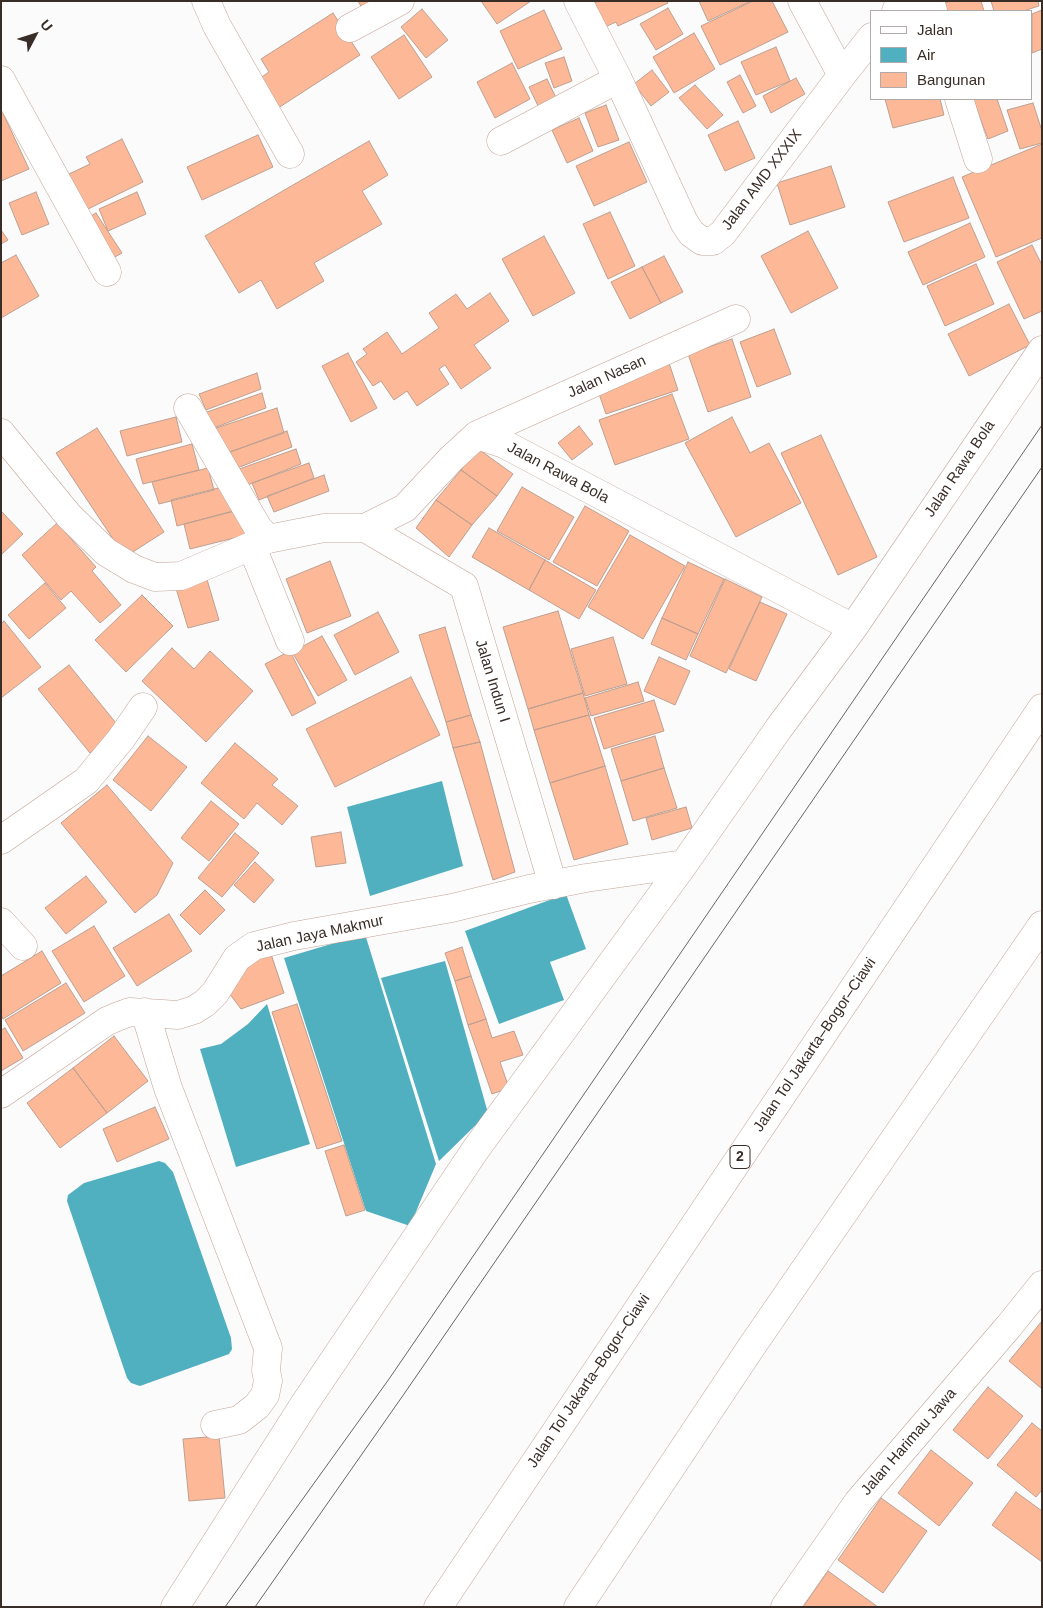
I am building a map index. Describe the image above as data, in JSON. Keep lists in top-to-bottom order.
{
  "streets": {
    "main road": [
      "Jalan AMD XXXIX",
      "Jalan Nasan",
      "Jalan Rawa Bola",
      "Jalan Indun I",
      "Jalan Jaya Makmur",
      "Jalan Tol Jakarta–Bogor–Ciawi",
      "2",
      "Jalan Harimau Jawa"
    ]
  },
  "crossings": [
    ["Jalan Nasan", "Jalan Rawa Bola"],
    ["Jalan Indun I", "Jalan Jaya Makmur"]
  ],
  "legend": ["Jalan", "Air", "Bangunan"],
  "north": "top right"
}
